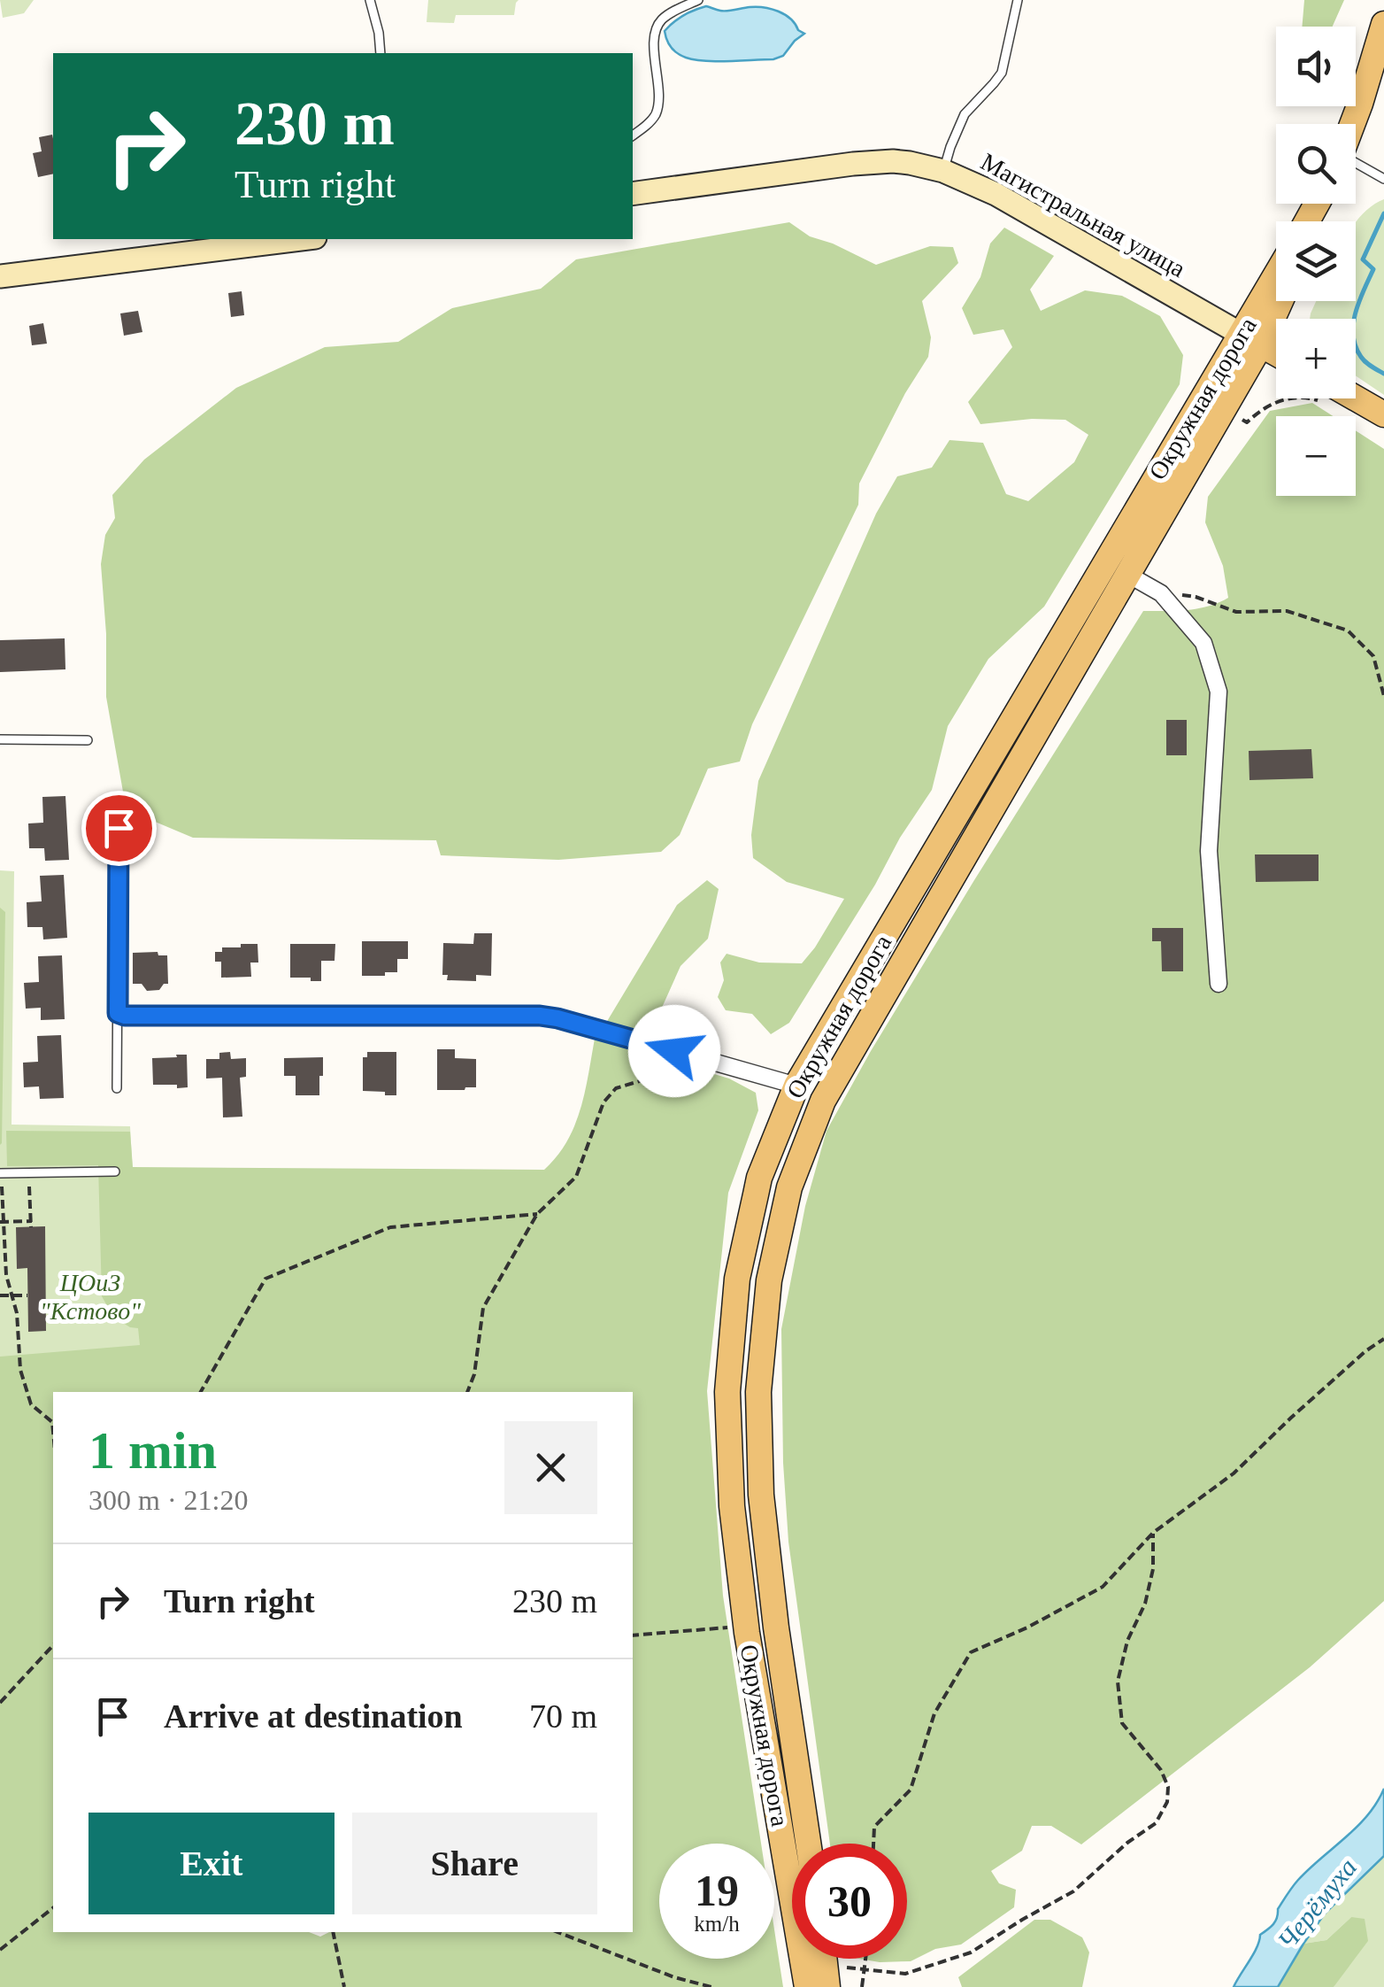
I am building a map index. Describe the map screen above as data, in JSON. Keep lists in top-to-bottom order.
{
  "streets": {
    "main road": ["Магистральная улица", "Окружная дорога"]
  },
  "crossings": [
    ["Магистральная улица", "Окружная дорога"]
  ],
  "water": ["Черёмуха"],
  "parks": ["ЦОиЗ \"Кстово\""],
  "page": {
    "map_buttons": ["+", "−"],
    "turn": ["230 m", "Turn right"],
    "heading": ["1 min", "300 m · 21:20"],
    "list": [
      {
        "name": "Turn right",
        "value": "230 m"
      },
      {
        "name": "Arrive at destination",
        "value": "70 m"
      }
    ],
    "buttons": ["Exit", "Share"],
    "speed": "19 km/h",
    "limit": "30"
  }
}
